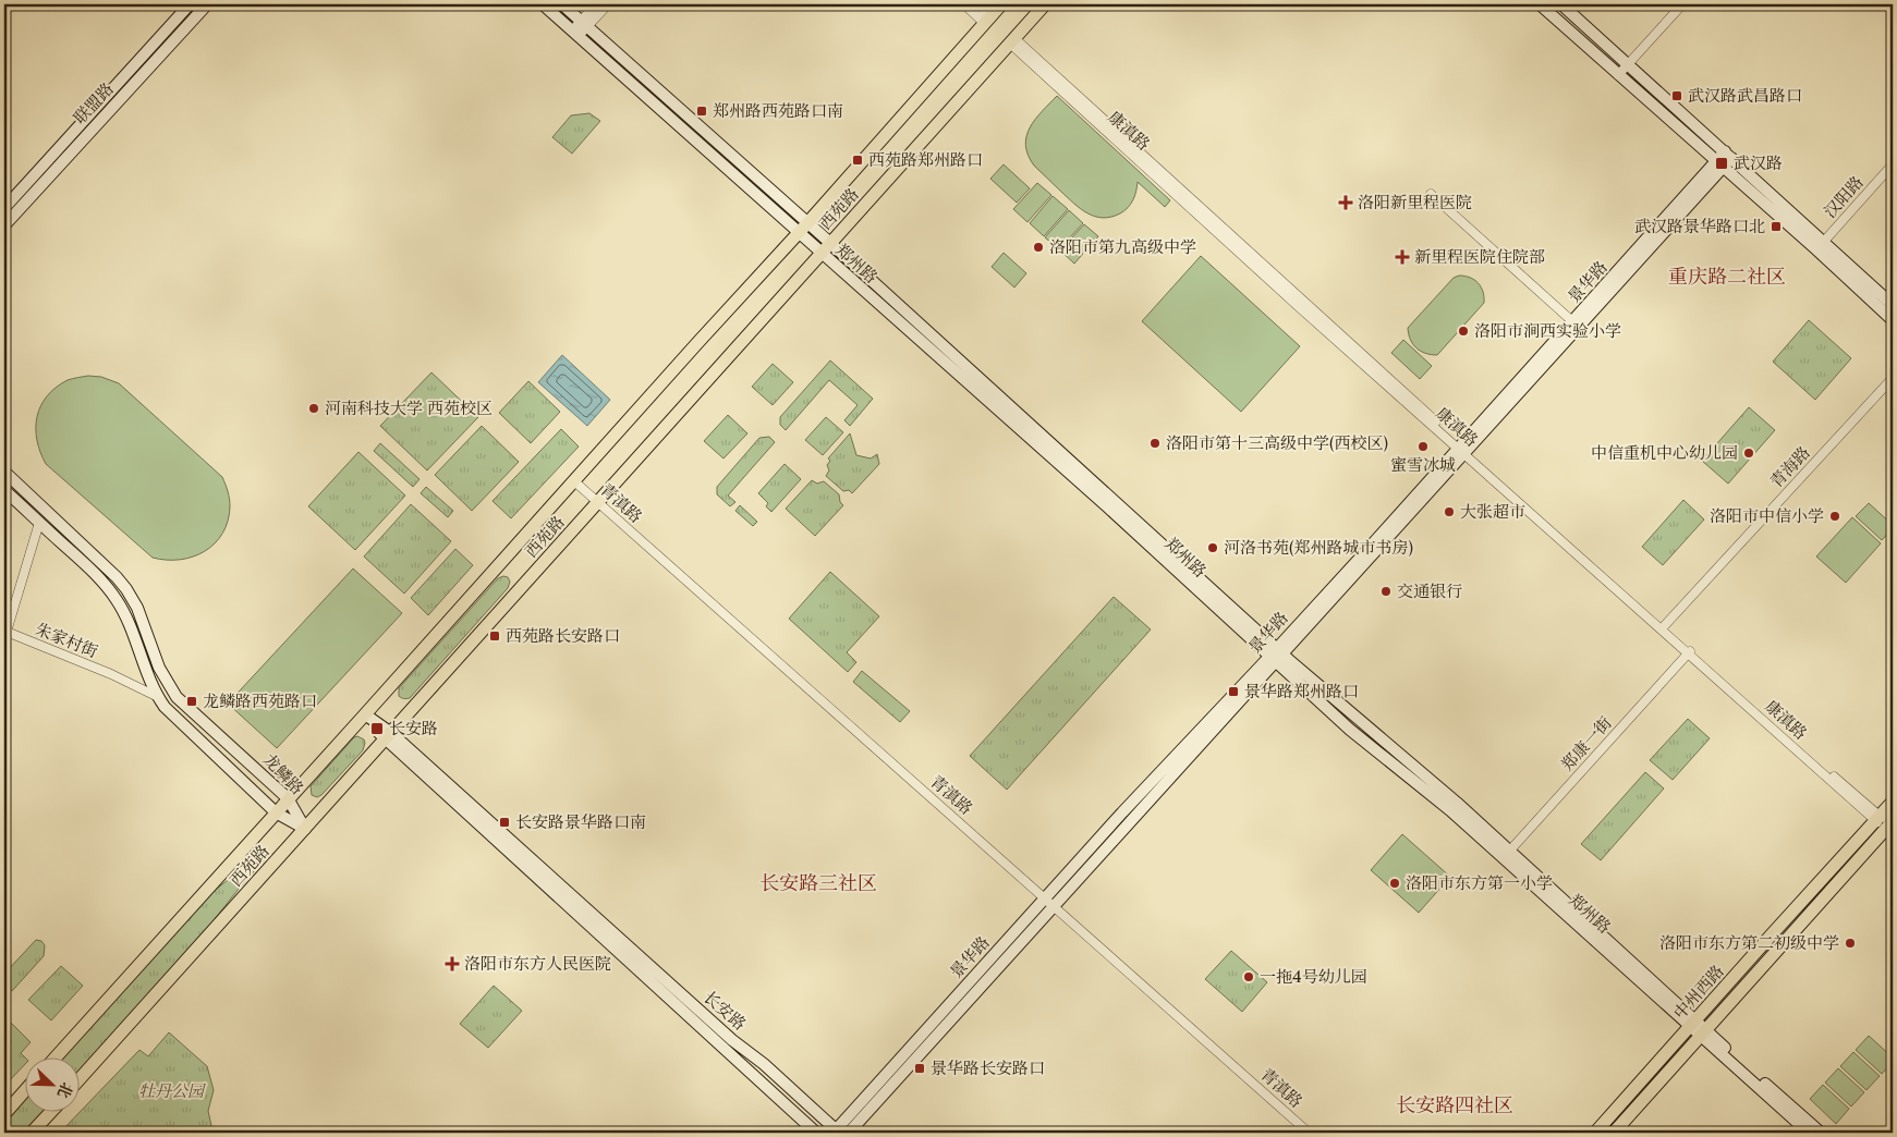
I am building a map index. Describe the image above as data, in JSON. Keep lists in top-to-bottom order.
{
  "streets": {
    "main road": [
      "联盟路",
      "西苑路",
      "郑州路",
      "景华路",
      "龙鳞路",
      "中州西路",
      "长安路"
    ],
    "street": [
      "康滇路",
      "汉阳路",
      "青海路",
      "青滇路",
      "朱家村街",
      "郑康一街"
    ]
  },
  "crossings": [
    ["康滇路", "西苑路"],
    ["康滇路", "景华路"],
    ["康滇路", "青海路"],
    ["康滇路", "郑康一街"],
    ["康滇路", "中州西路"],
    ["西苑路", "郑州路"],
    ["西苑路", "青滇路"],
    ["西苑路", "龙鳞路"],
    ["西苑路", "长安路"],
    ["郑州路", "景华路"],
    ["郑州路", "郑康一街"],
    ["郑州路", "中州西路"],
    ["景华路", "青滇路"],
    ["景华路", "长安路"],
    ["朱家村街", "龙鳞路"]
  ],
  "districts": ["重庆路二社区", "长安路三社区", "长安路四社区"],
  "parks": ["牡丹公园"],
  "places": {
    "transit": [
      "武汉路武昌路口",
      "郑州路西苑路口南",
      "西苑路郑州路口",
      "武汉路",
      "武汉路景华路口北",
      "西苑路长安路口",
      "景华路郑州路口",
      "龙鳞路西苑路口",
      "长安路",
      "长安路景华路口南",
      "景华路长安路口"
    ],
    "health": ["洛阳新里程医院", "新里程医院住院部", "洛阳市东方人民医院"],
    "other": [
      "洛阳市第九高级中学",
      "洛阳市涧西实验小学",
      "河南科技大学 西苑校区",
      "洛阳市第十三高级中学(西校区)",
      "蜜雪冰城",
      "中信重机中心幼儿园",
      "大张超市",
      "洛阳市中信小学",
      "河洛书苑(郑州路城市书房)",
      "交通银行",
      "洛阳市东方第一小学",
      "洛阳市东方第二初级中学",
      "一拖4号幼儿园"
    ]
  },
  "north": "bottom right"
}
